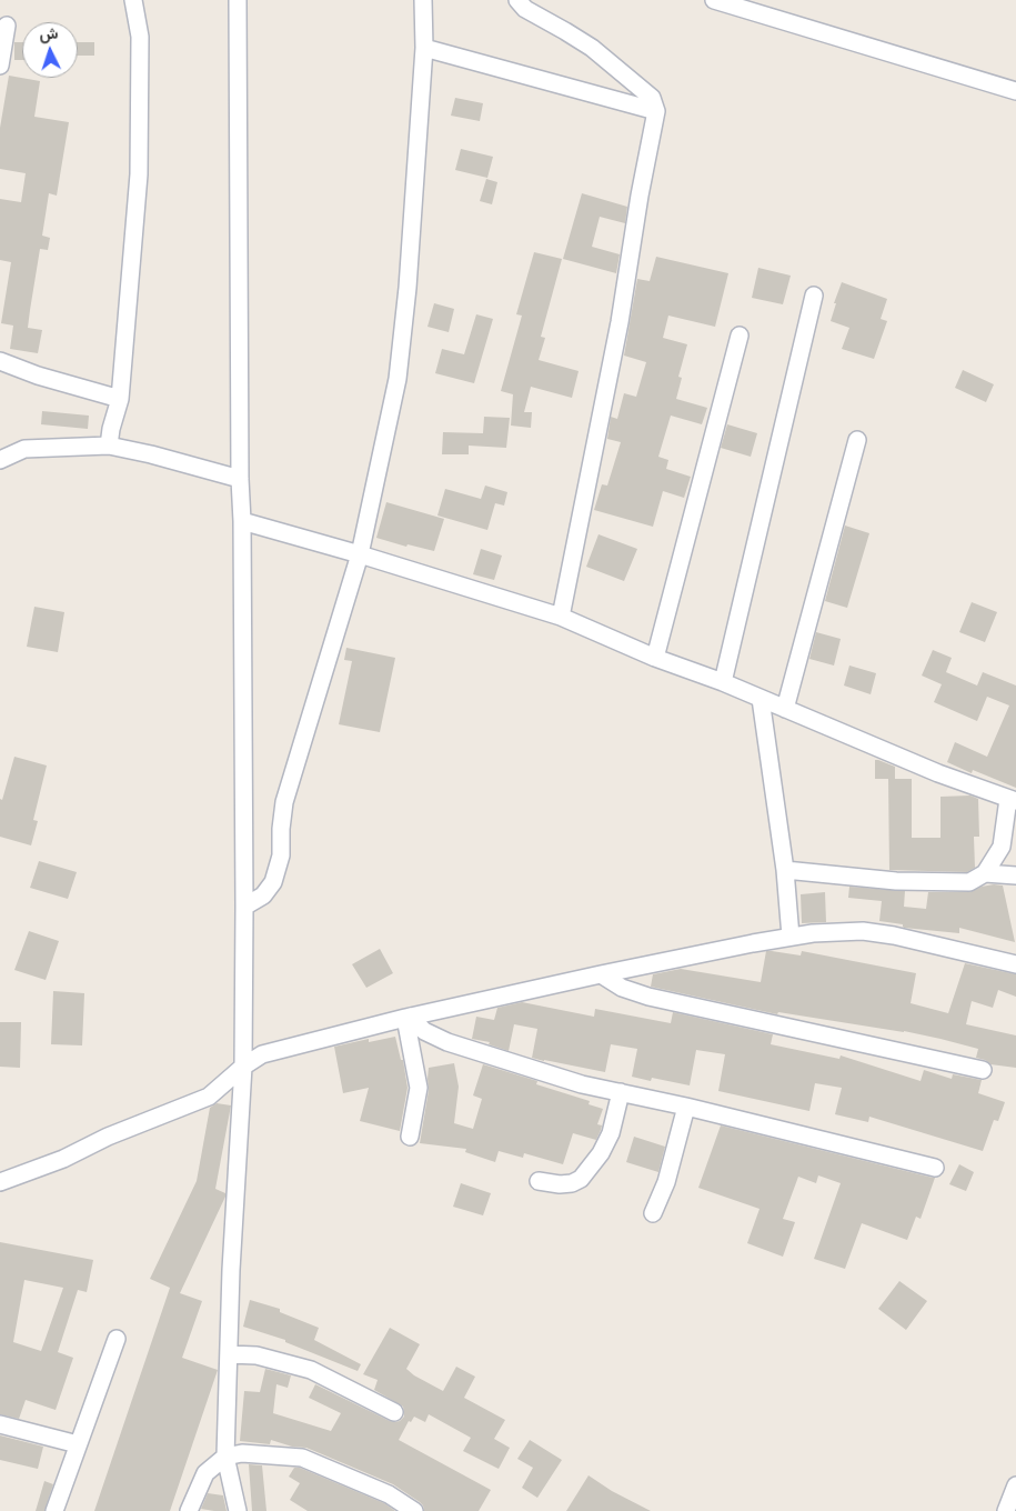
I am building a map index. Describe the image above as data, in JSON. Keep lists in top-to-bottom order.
{
  "north": "top"
}
